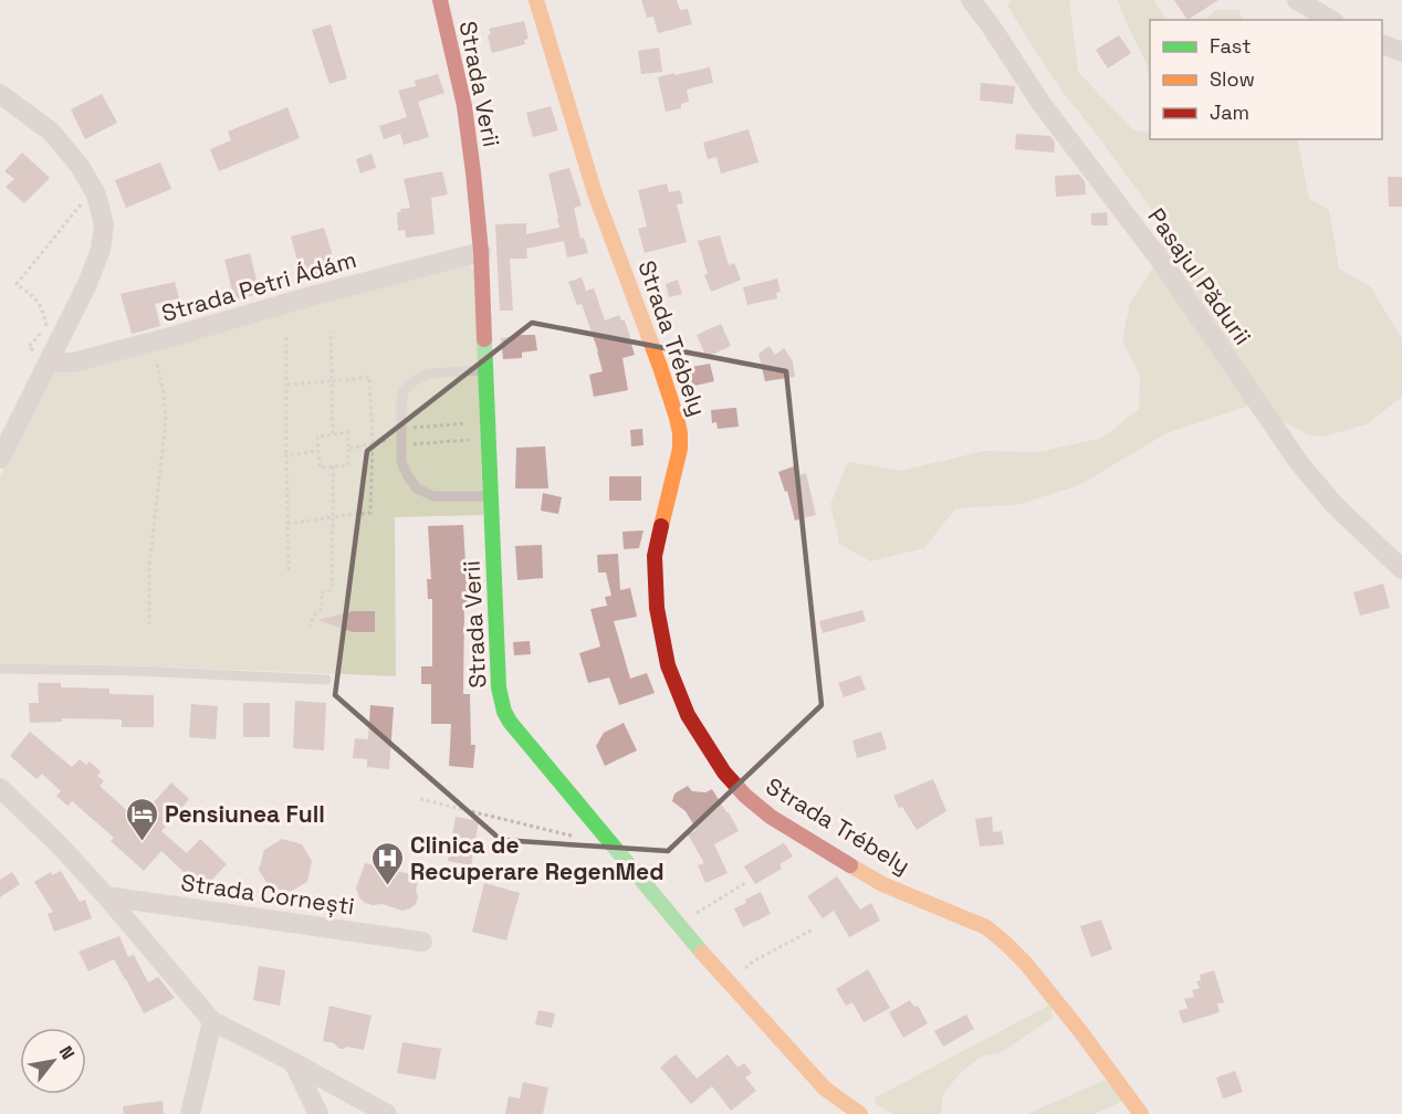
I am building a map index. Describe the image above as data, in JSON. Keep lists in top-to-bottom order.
{
  "streets": {
    "street": [
      "Strada Verii",
      "Pasajul Pădurii",
      "Strada Petri Ádám",
      "Strada Trébely",
      "Strada Cornești"
    ]
  },
  "crossings": [
    ["Strada Verii", "Strada Petri Ádám"]
  ],
  "places": {
    "hotel": ["Pensiunea Full"],
    "hospital": ["Clinica de Recuperare RegenMed"]
  },
  "legend": ["Fast", "Slow", "Jam"],
  "north": "top right"
}
